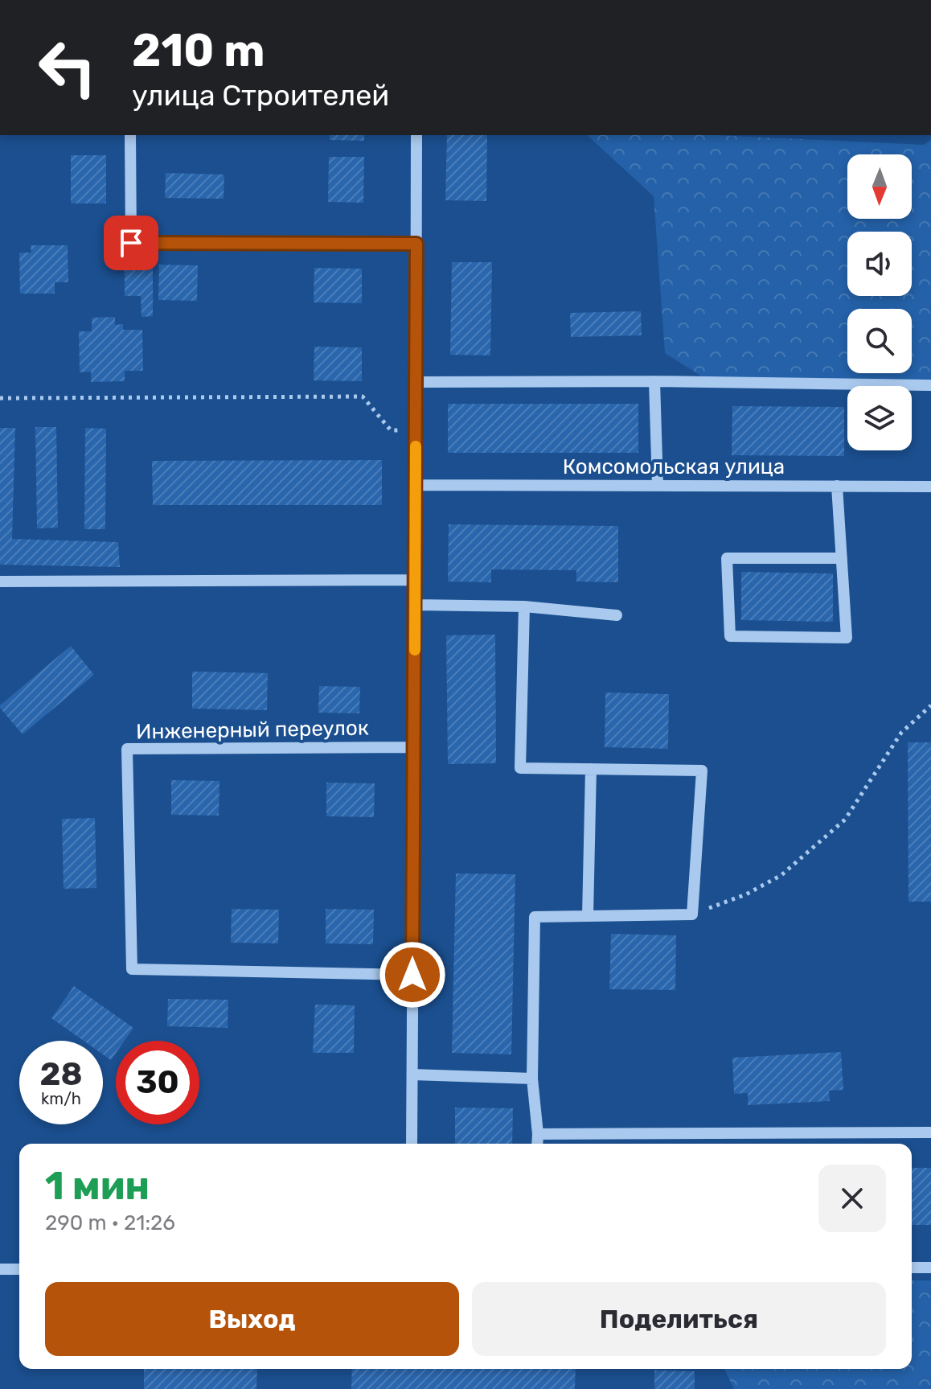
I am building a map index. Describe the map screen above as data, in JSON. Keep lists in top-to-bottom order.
{
  "streets": {
    "street": ["Комсомольская улица", "Инженерный переулок"]
  },
  "north": "bottom",
  "page": {
    "turn": ["210 m", "улица Строителей"],
    "speed": "28 km/h",
    "limit": "30",
    "heading": ["1 мин", "290 m · 21:26"],
    "buttons": ["Выход", "Поделиться"]
  }
}
